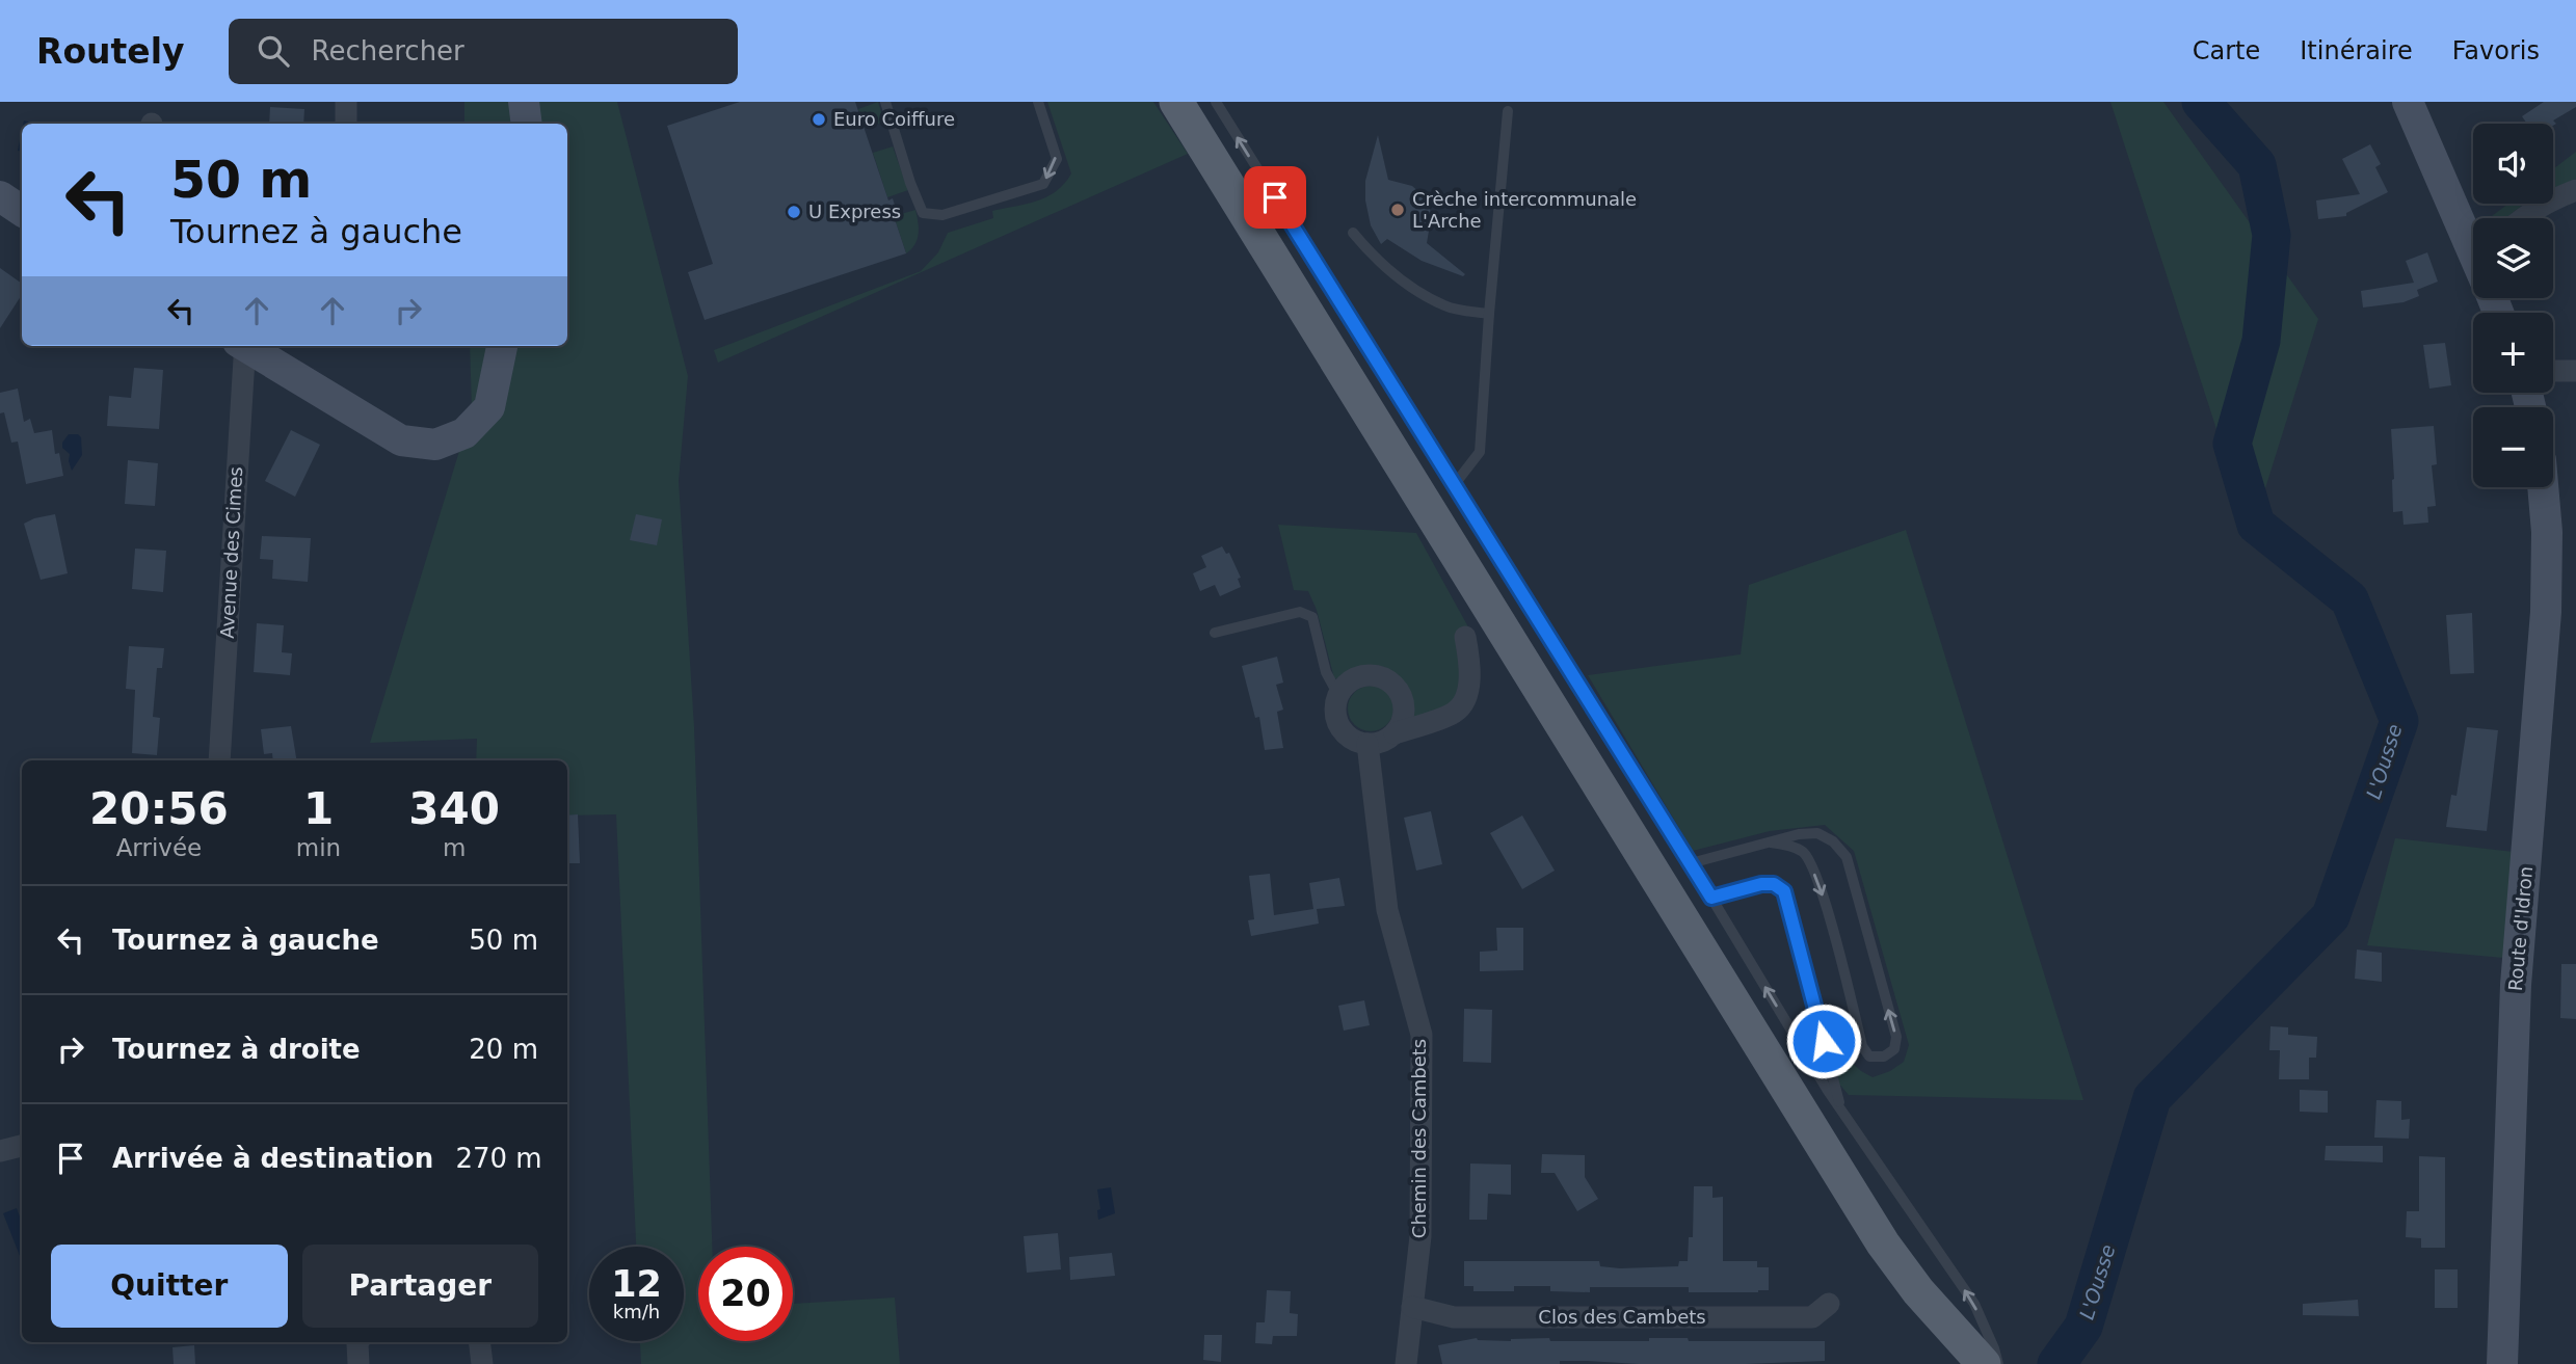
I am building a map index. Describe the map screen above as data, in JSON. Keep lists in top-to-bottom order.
{
  "streets": {
    "street": [
      "Avenue des Cimes",
      "Route d'Idron",
      "Chemin des Cambets",
      "Clos des Cambets"
    ]
  },
  "crossings": [
    ["Chemin des Cambets", "Clos des Cambets"]
  ],
  "water": ["L'Ousse"],
  "places": ["Euro Coiffure", "Crèche intercommunale L'Arche", "U Express"],
  "page": {
    "header": "Routely",
    "search": "Rechercher",
    "nav": ["Carte", "Itinéraire", "Favoris"],
    "map_buttons": ["+", "−"],
    "turn": ["50 m", "Tournez à gauche"],
    "eta": [
      "20:56",
      "Arrivée",
      "1",
      "min",
      "340",
      "m"
    ],
    "list": [
      {
        "name": "Tournez à gauche",
        "value": "50 m"
      },
      {
        "name": "Tournez à droite",
        "value": "20 m"
      },
      {
        "name": "Arrivée à destination",
        "value": "270 m"
      }
    ],
    "buttons": ["Quitter", "Partager"],
    "speed": "12 km/h",
    "limit": "20"
  }
}
